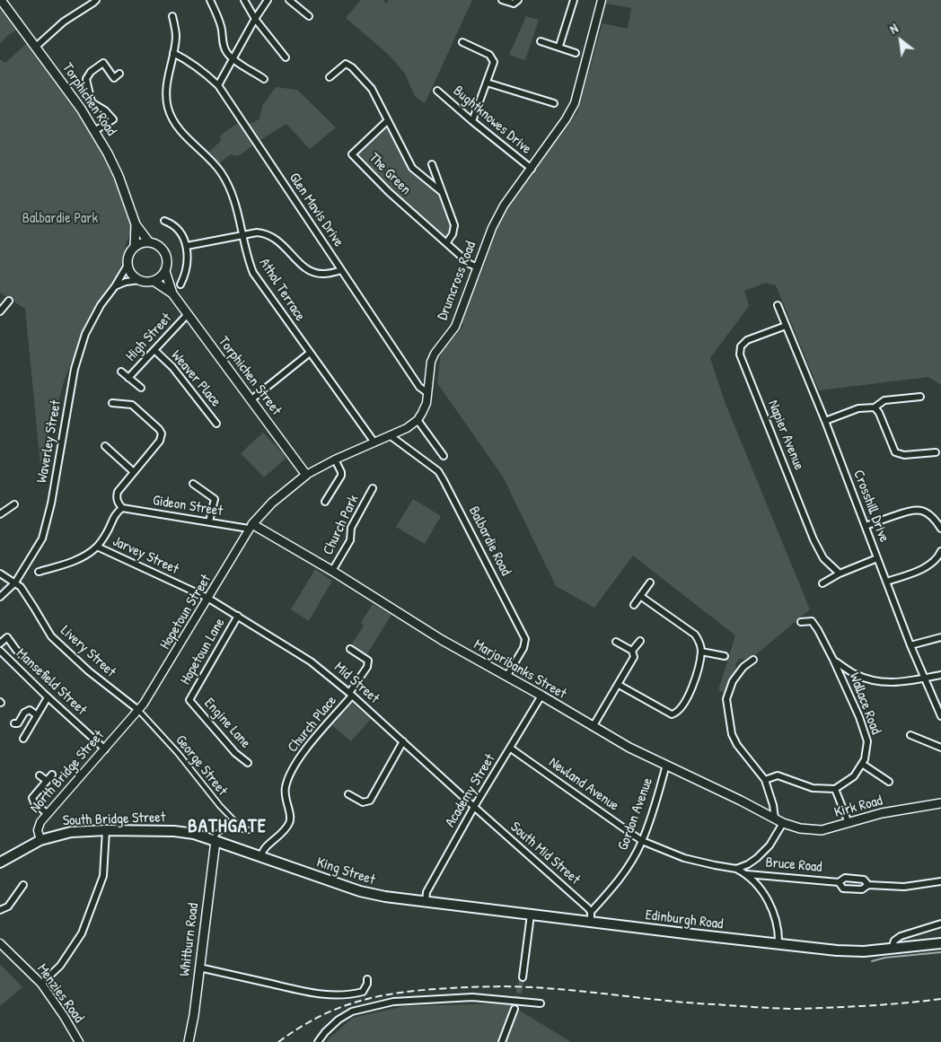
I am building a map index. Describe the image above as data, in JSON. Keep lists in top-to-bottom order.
{
  "streets": {
    "main road": [
      "Torphichen Road",
      "Torphichen Street",
      "Marjoribanks Street",
      "Kirk Road",
      "South Bridge Street",
      "King Street",
      "Edinburgh Road",
      "Whitburn Road"
    ],
    "street": [
      "Bughtknowes Drive",
      "The Green",
      "Glen Mavis Drive",
      "Drumcross Road",
      "Athol Terrace",
      "High Street",
      "Weaver Place",
      "Napier Avenue",
      "Waverley Street",
      "Gideon Street",
      "Crosshill Drive",
      "Church Park",
      "Balbardie Road",
      "Jarvey Street",
      "Hopetoun Street",
      "Livery Street",
      "Hopetoun Lane",
      "Mansefield Street",
      "Mid Street",
      "Wallace Road",
      "Engine Lane",
      "Church Place",
      "George Street",
      "North Bridge Street",
      "Newland Avenue",
      "Academy Street",
      "Gordon Avenue",
      "South Mid Street",
      "Bruce Road",
      "Menzies Road"
    ]
  },
  "crossings": [
    ["Bughtknowes Drive", "Drumcross Road"],
    ["The Green", "Drumcross Road"],
    ["Glen Mavis Drive", "Drumcross Road"],
    ["Glen Mavis Drive", "Athol Terrace"],
    ["High Street", "Torphichen Street"],
    ["High Street", "Weaver Place"],
    ["Torphichen Street", "Waverley Street"],
    ["Napier Avenue", "Crosshill Drive"],
    ["Waverley Street", "Livery Street"],
    ["Gideon Street", "Hopetoun Street"],
    ["Gideon Street", "Marjoribanks Street"],
    ["Church Park", "Marjoribanks Street"],
    ["Balbardie Road", "Marjoribanks Street"],
    ["Jarvey Street", "Hopetoun Street"],
    ["Jarvey Street", "Mid Street"],
    ["Hopetoun Street", "Livery Street"],
    ["Hopetoun Street", "Marjoribanks Street"],
    ["Hopetoun Street", "Mid Street"],
    ["Hopetoun Street", "George Street"],
    ["Hopetoun Street", "North Bridge Street"],
    ["Livery Street", "George Street"],
    ["Livery Street", "North Bridge Street"],
    ["Hopetoun Lane", "Mid Street"],
    ["Hopetoun Lane", "Engine Lane"],
    ["Marjoribanks Street", "Academy Street"],
    ["Marjoribanks Street", "Kirk Road"],
    ["Marjoribanks Street", "Gordon Avenue"],
    ["Mansefield Street", "North Bridge Street"],
    ["Mid Street", "Church Place"],
    ["Mid Street", "Academy Street"],
    ["Mid Street", "South Mid Street"],
    ["Church Place", "South Bridge Street"],
    ["Church Place", "King Street"],
    ["George Street", "North Bridge Street"],
    ["North Bridge Street", "South Bridge Street"],
    ["Newland Avenue", "Academy Street"],
    ["Newland Avenue", "Gordon Avenue"],
    ["Newland Avenue", "Bruce Road"],
    ["Academy Street", "South Mid Street"],
    ["Academy Street", "King Street"],
    ["Academy Street", "Edinburgh Road"],
    ["Gordon Avenue", "South Mid Street"],
    ["South Bridge Street", "King Street"],
    ["South Bridge Street", "Whitburn Road"],
    ["King Street", "Edinburgh Road"]
  ],
  "districts": ["BATHGATE"],
  "parks": ["Balbardie Park"],
  "north": "top left"
}
